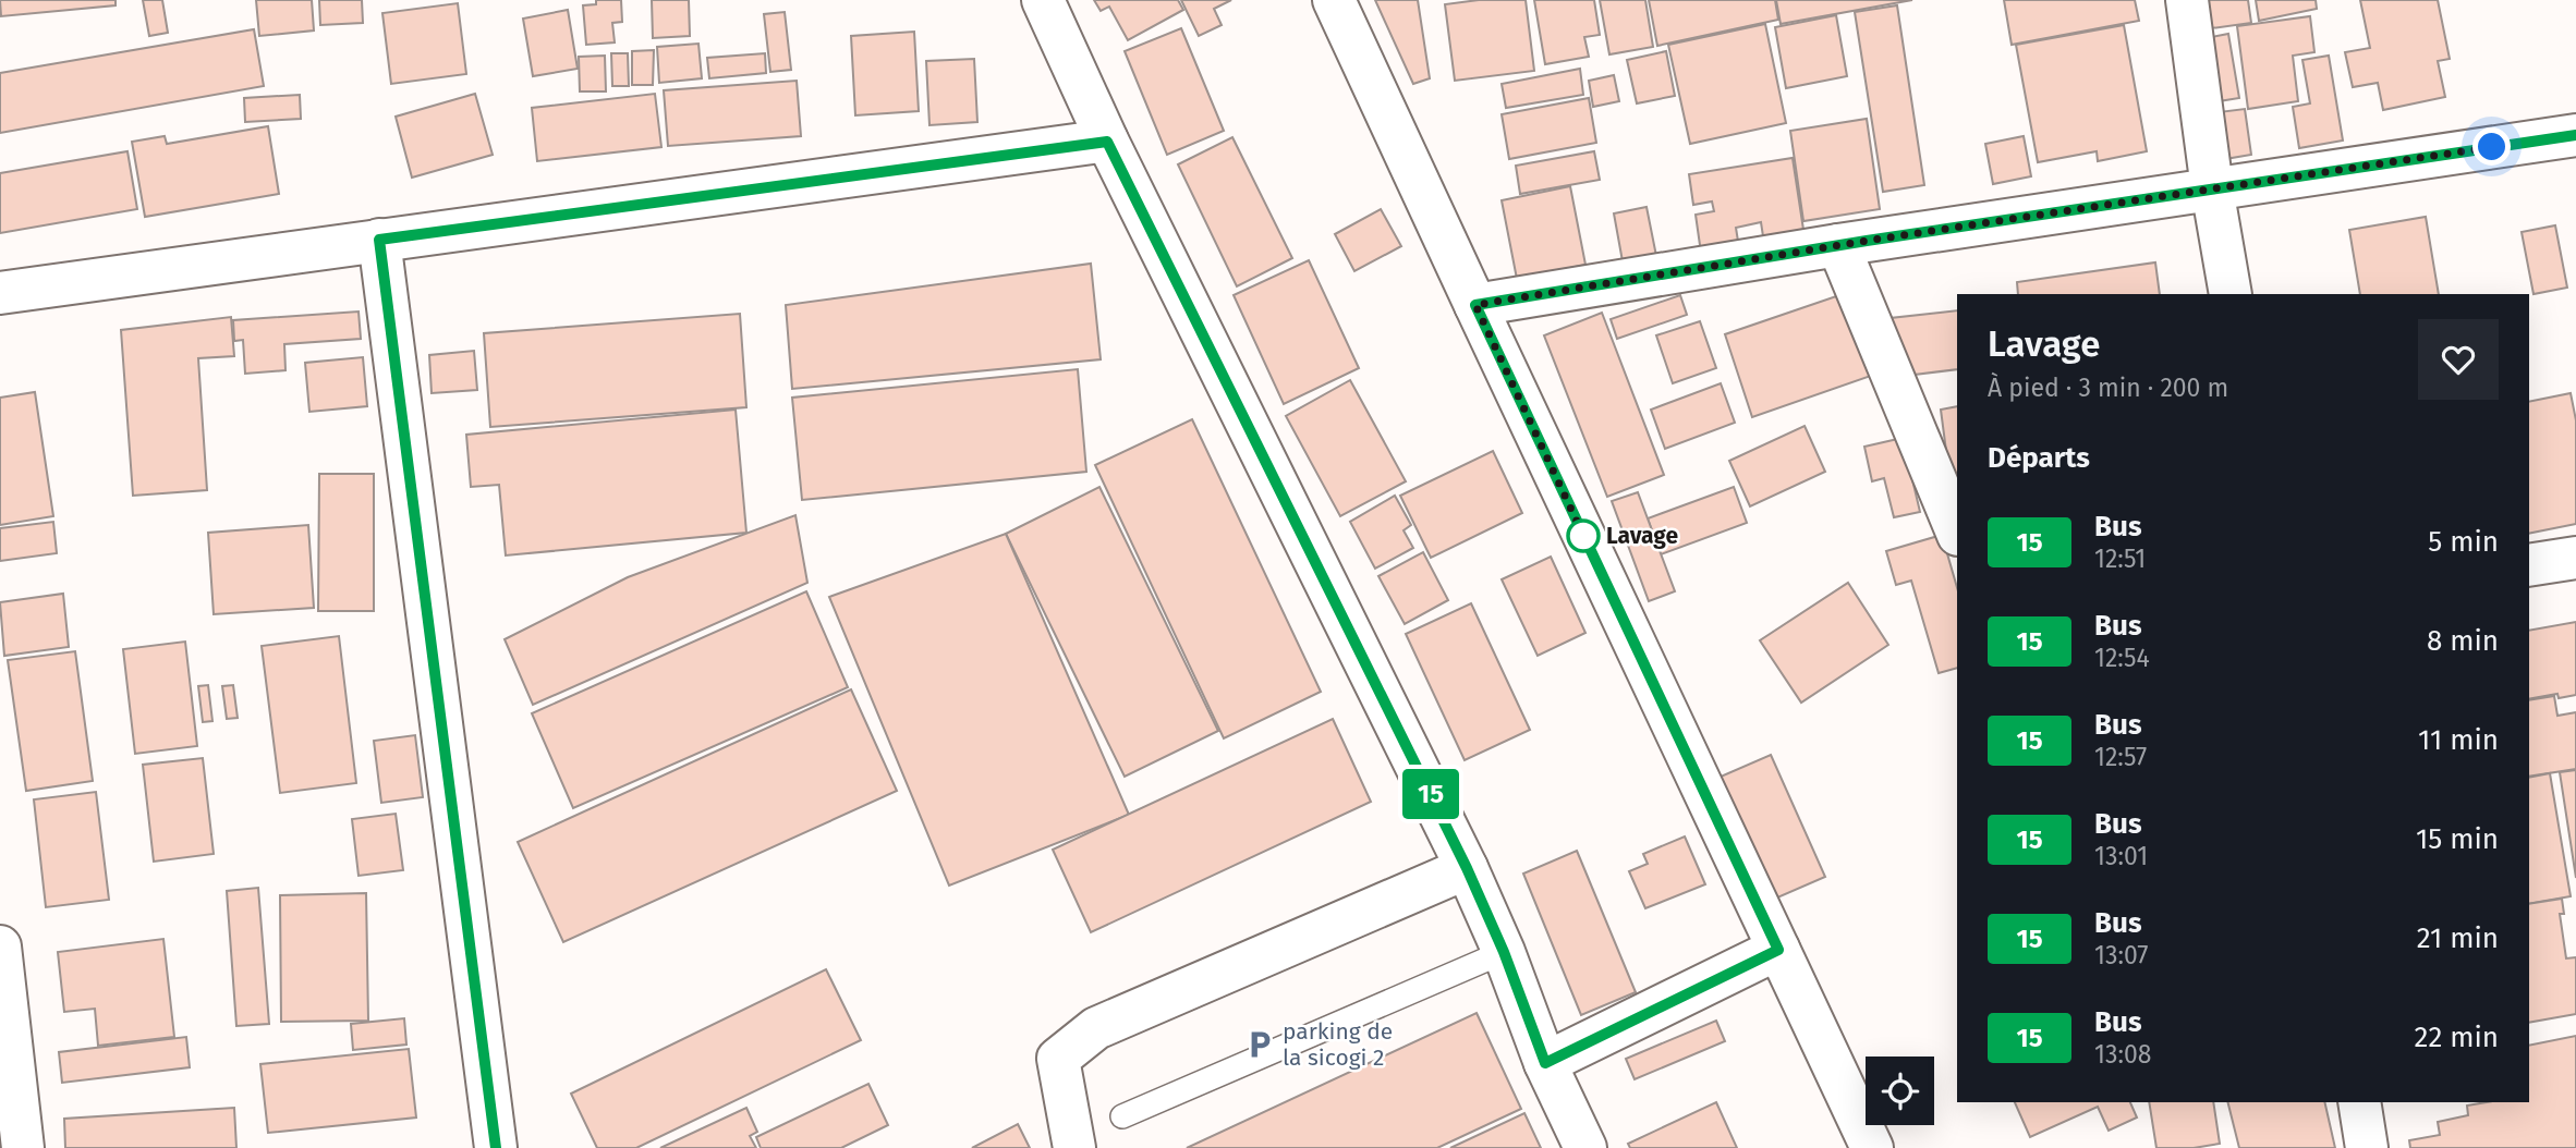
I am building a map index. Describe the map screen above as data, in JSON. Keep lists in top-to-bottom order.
{
  "places": {
    "other": ["Lavage"],
    "parking": ["parking de la sicogi 2"]
  },
  "lines": ["bus line 15"],
  "page": {
    "on_map": "15",
    "heading": [
      ["Lavage", "À pied · 3 min · 200 m"],
      "Départs"
    ],
    "list": [
      {
        "mark": "15",
        "name": "Bus",
        "note": "12:51",
        "value": "5 min"
      },
      {
        "mark": "15",
        "name": "Bus",
        "note": "12:54",
        "value": "8 min"
      },
      {
        "mark": "15",
        "name": "Bus",
        "note": "12:57",
        "value": "11 min"
      },
      {
        "mark": "15",
        "name": "Bus",
        "note": "13:01",
        "value": "15 min"
      },
      {
        "mark": "15",
        "name": "Bus",
        "note": "13:07",
        "value": "21 min"
      },
      {
        "mark": "15",
        "name": "Bus",
        "note": "13:08",
        "value": "22 min"
      }
    ]
  }
}
